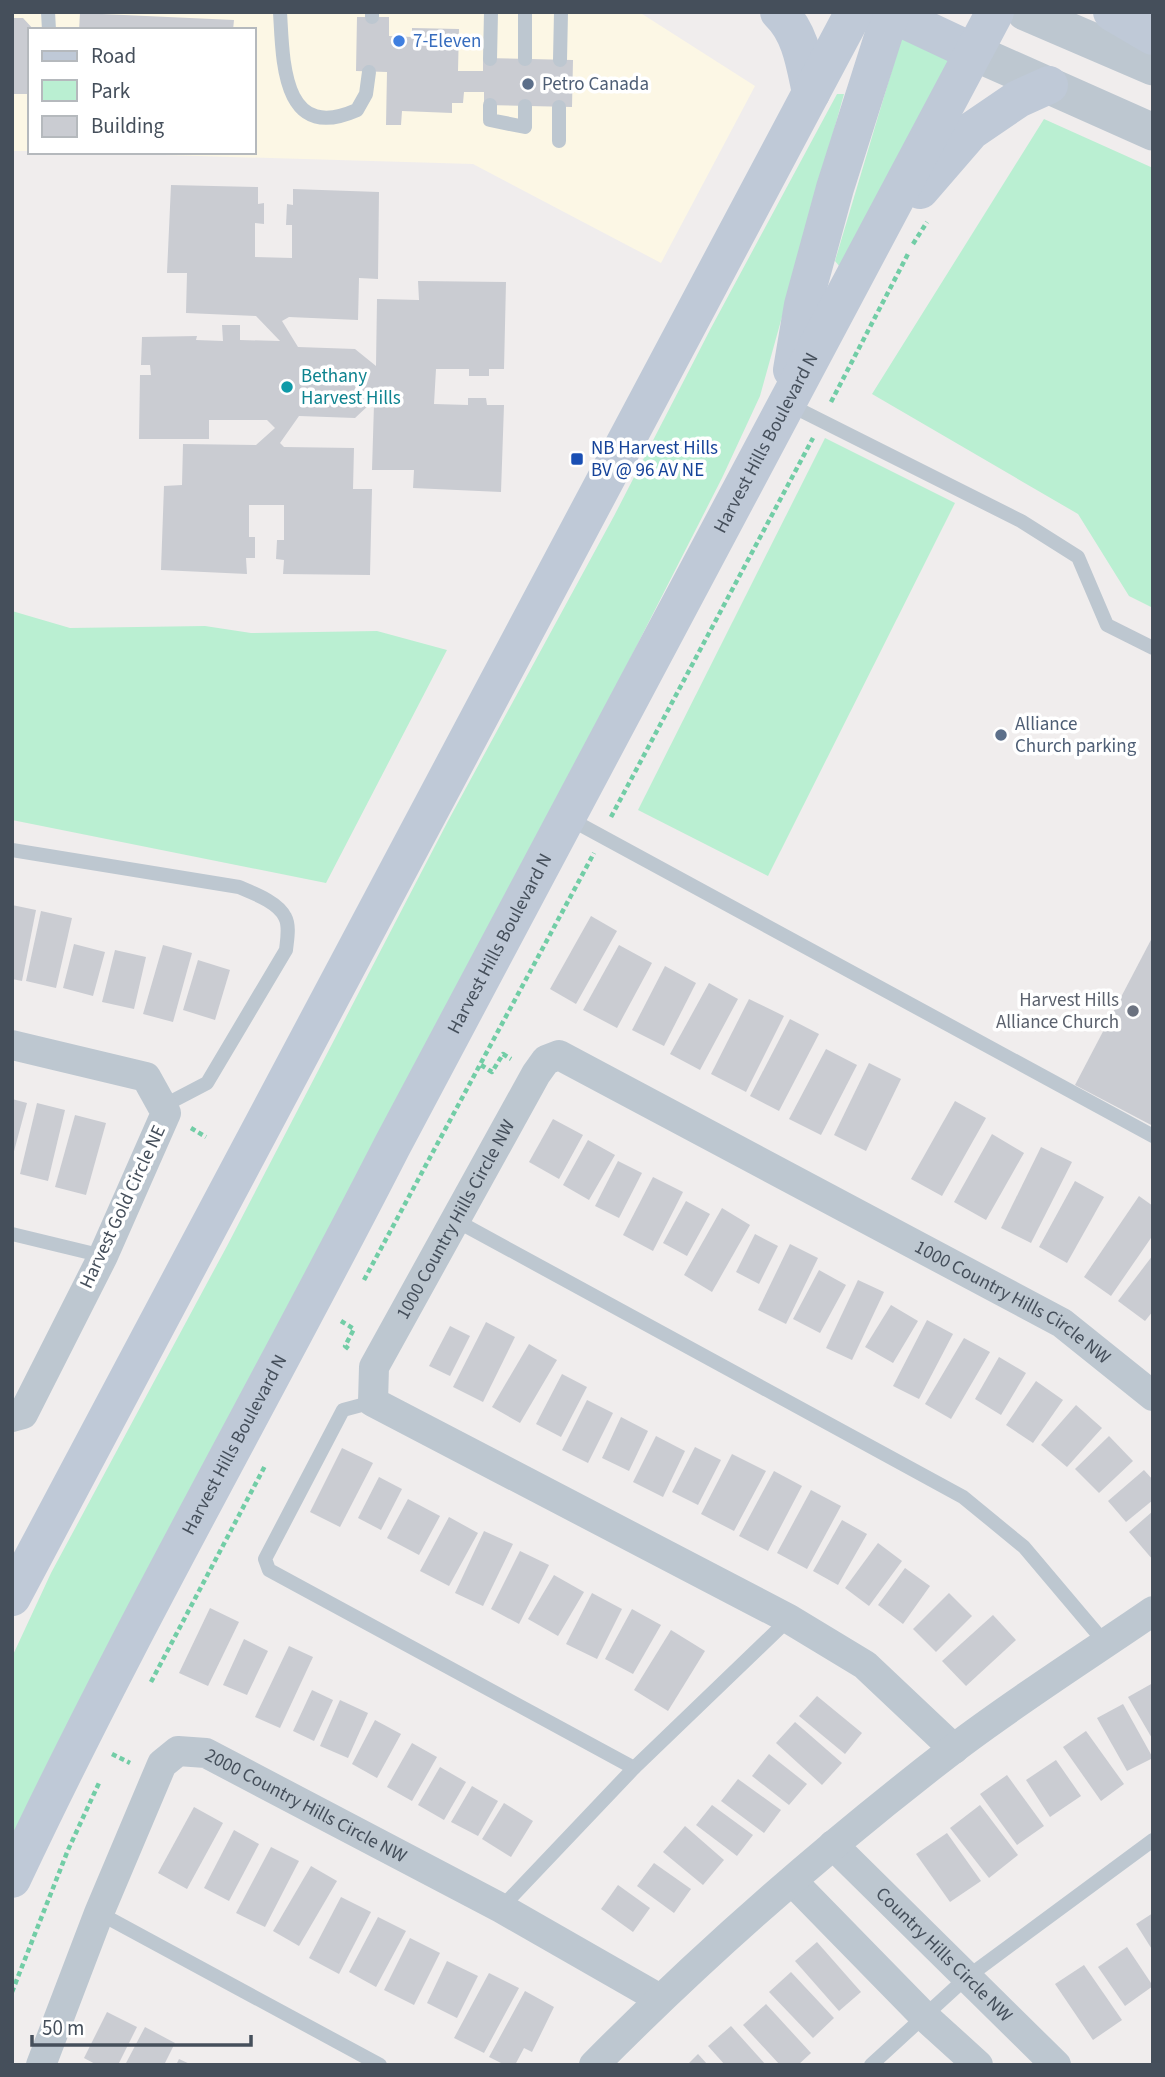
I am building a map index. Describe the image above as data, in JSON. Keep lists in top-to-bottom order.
{
  "streets": {
    "main road": ["Harvest Hills Boulevard N"],
    "street": [
      "Harvest Gold Circle NE",
      "1000 Country Hills Circle NW",
      "2000 Country Hills Circle NW",
      "Country Hills Circle NW"
    ]
  },
  "places": {
    "other": [
      "7-Eleven",
      "Petro Canada",
      "Bethany Harvest Hills",
      "Alliance Church parking",
      "Harvest Hills Alliance Church"
    ],
    "transit": ["NB Harvest Hills BV @ 96 AV NE"]
  },
  "legend": ["Road", "Park", "Building"],
  "scale_bar": "50 m"
}
